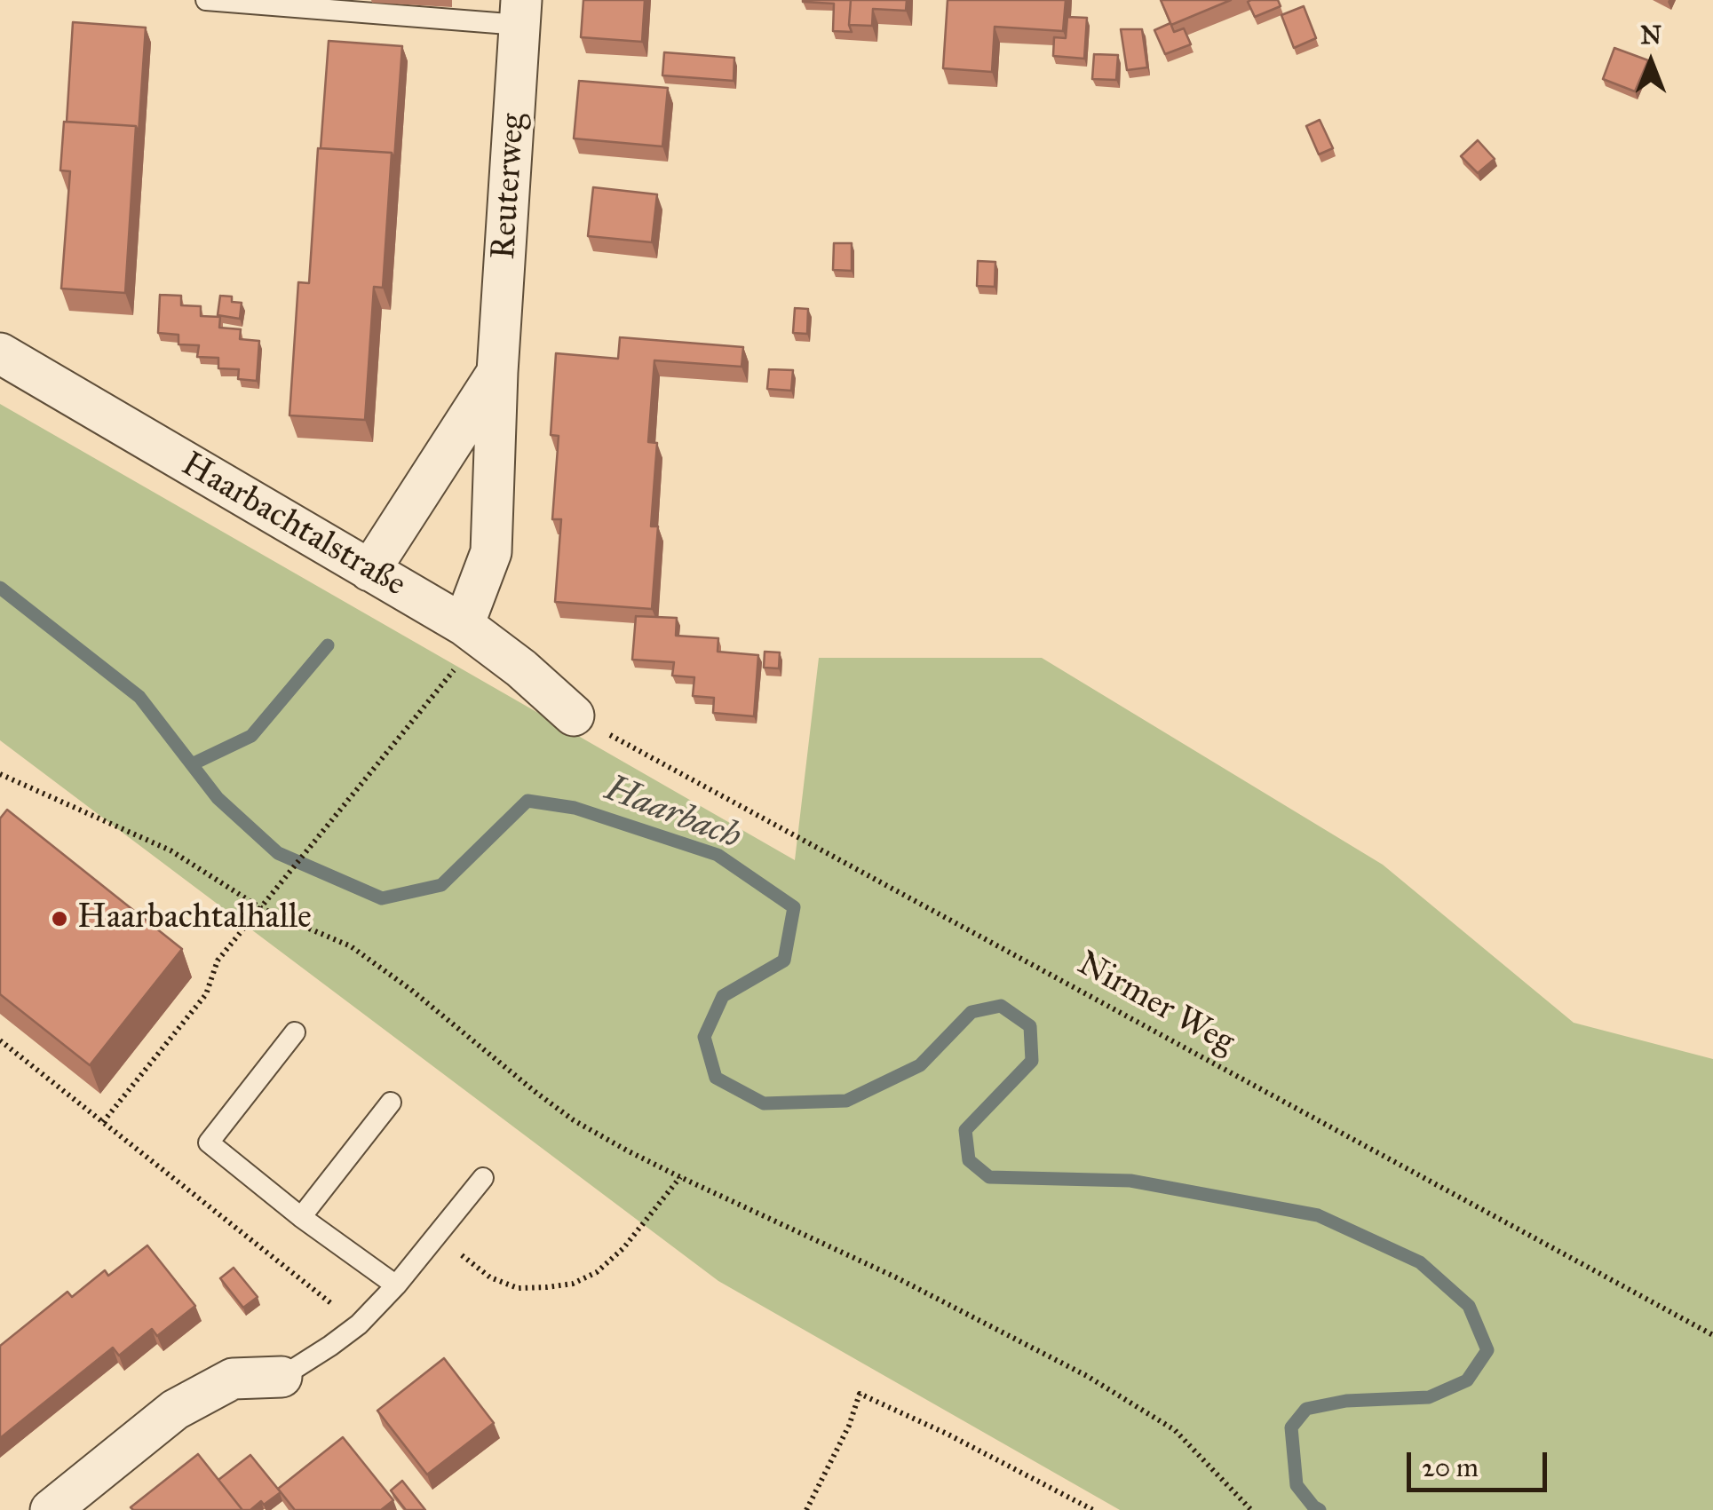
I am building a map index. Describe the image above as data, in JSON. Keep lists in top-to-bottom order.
{
  "streets": {
    "street": ["Reuterweg", "Haarbachtalstraße"],
    "path": ["Nirmer Weg"]
  },
  "crossings": [
    ["Reuterweg", "Haarbachtalstraße"],
    ["Haarbachtalstraße", "Nirmer Weg"]
  ],
  "water": ["Haarbach"],
  "places": ["Haarbachtalhalle"],
  "scale_bar": "20 m",
  "north": "top"
}
